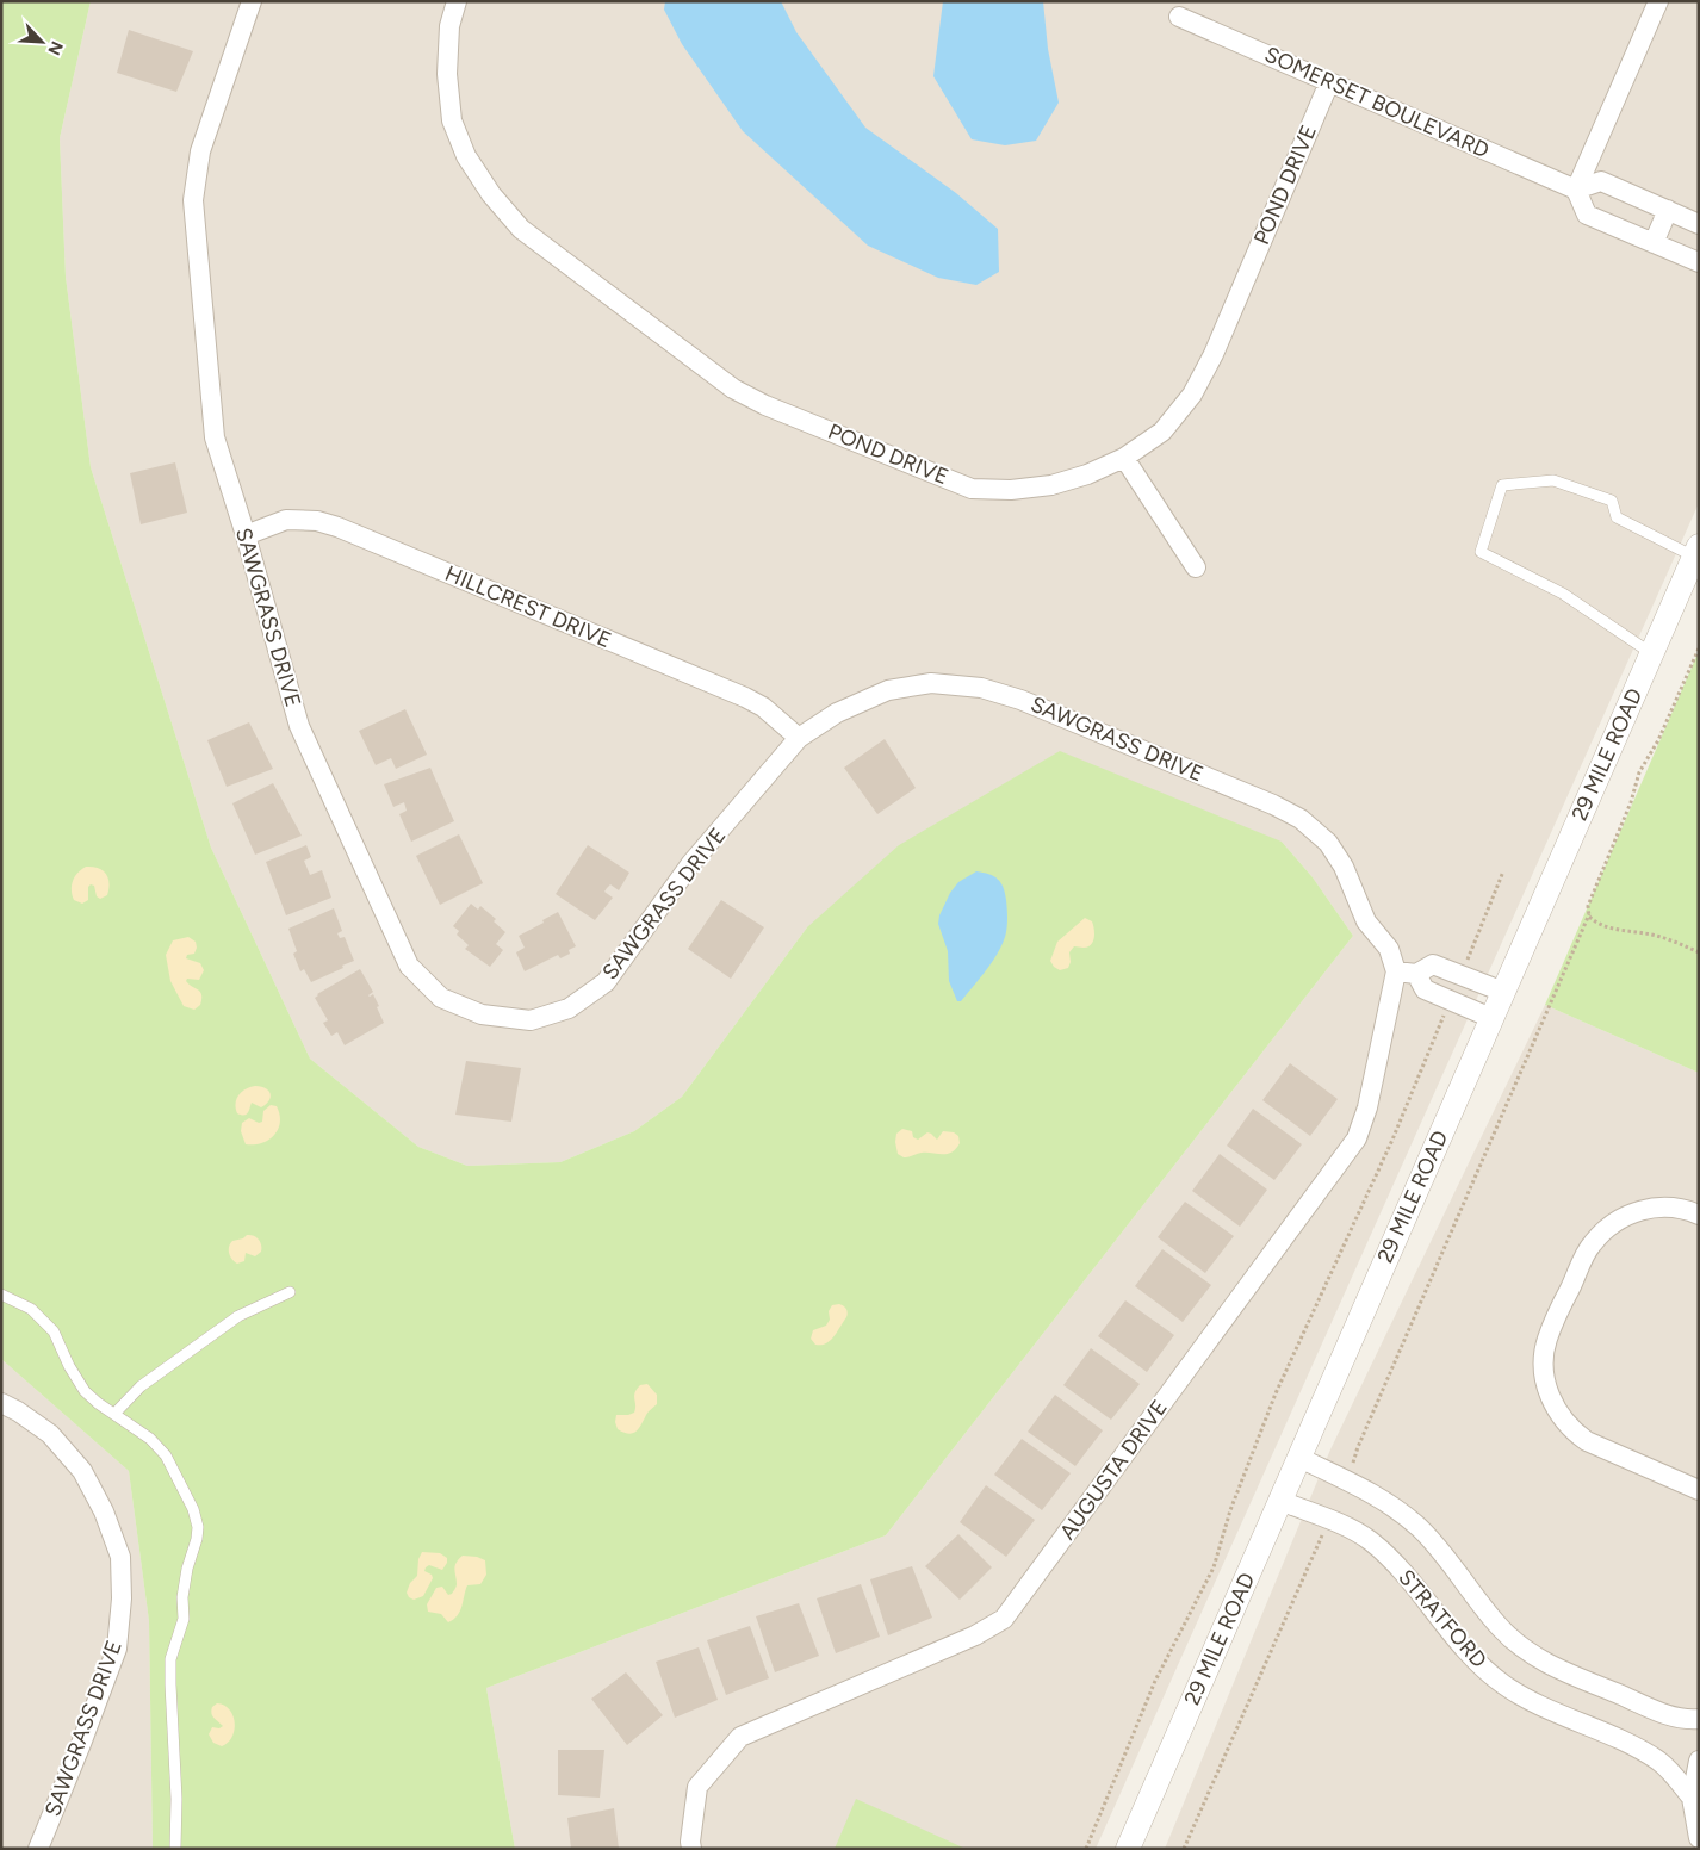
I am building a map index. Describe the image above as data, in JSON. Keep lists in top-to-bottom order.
{
  "streets": {
    "street": [
      "SOMERSET BOULEVARD",
      "POND DRIVE",
      "HILLCREST DRIVE",
      "SAWGRASS DRIVE",
      "29 MILE ROAD",
      "AUGUSTA DRIVE",
      "STRATFORD"
    ]
  },
  "crossings": [
    ["SOMERSET BOULEVARD", "POND DRIVE"],
    ["HILLCREST DRIVE", "SAWGRASS DRIVE"],
    ["SAWGRASS DRIVE", "AUGUSTA DRIVE"],
    ["29 MILE ROAD", "STRATFORD"]
  ],
  "north": "bottom right"
}
